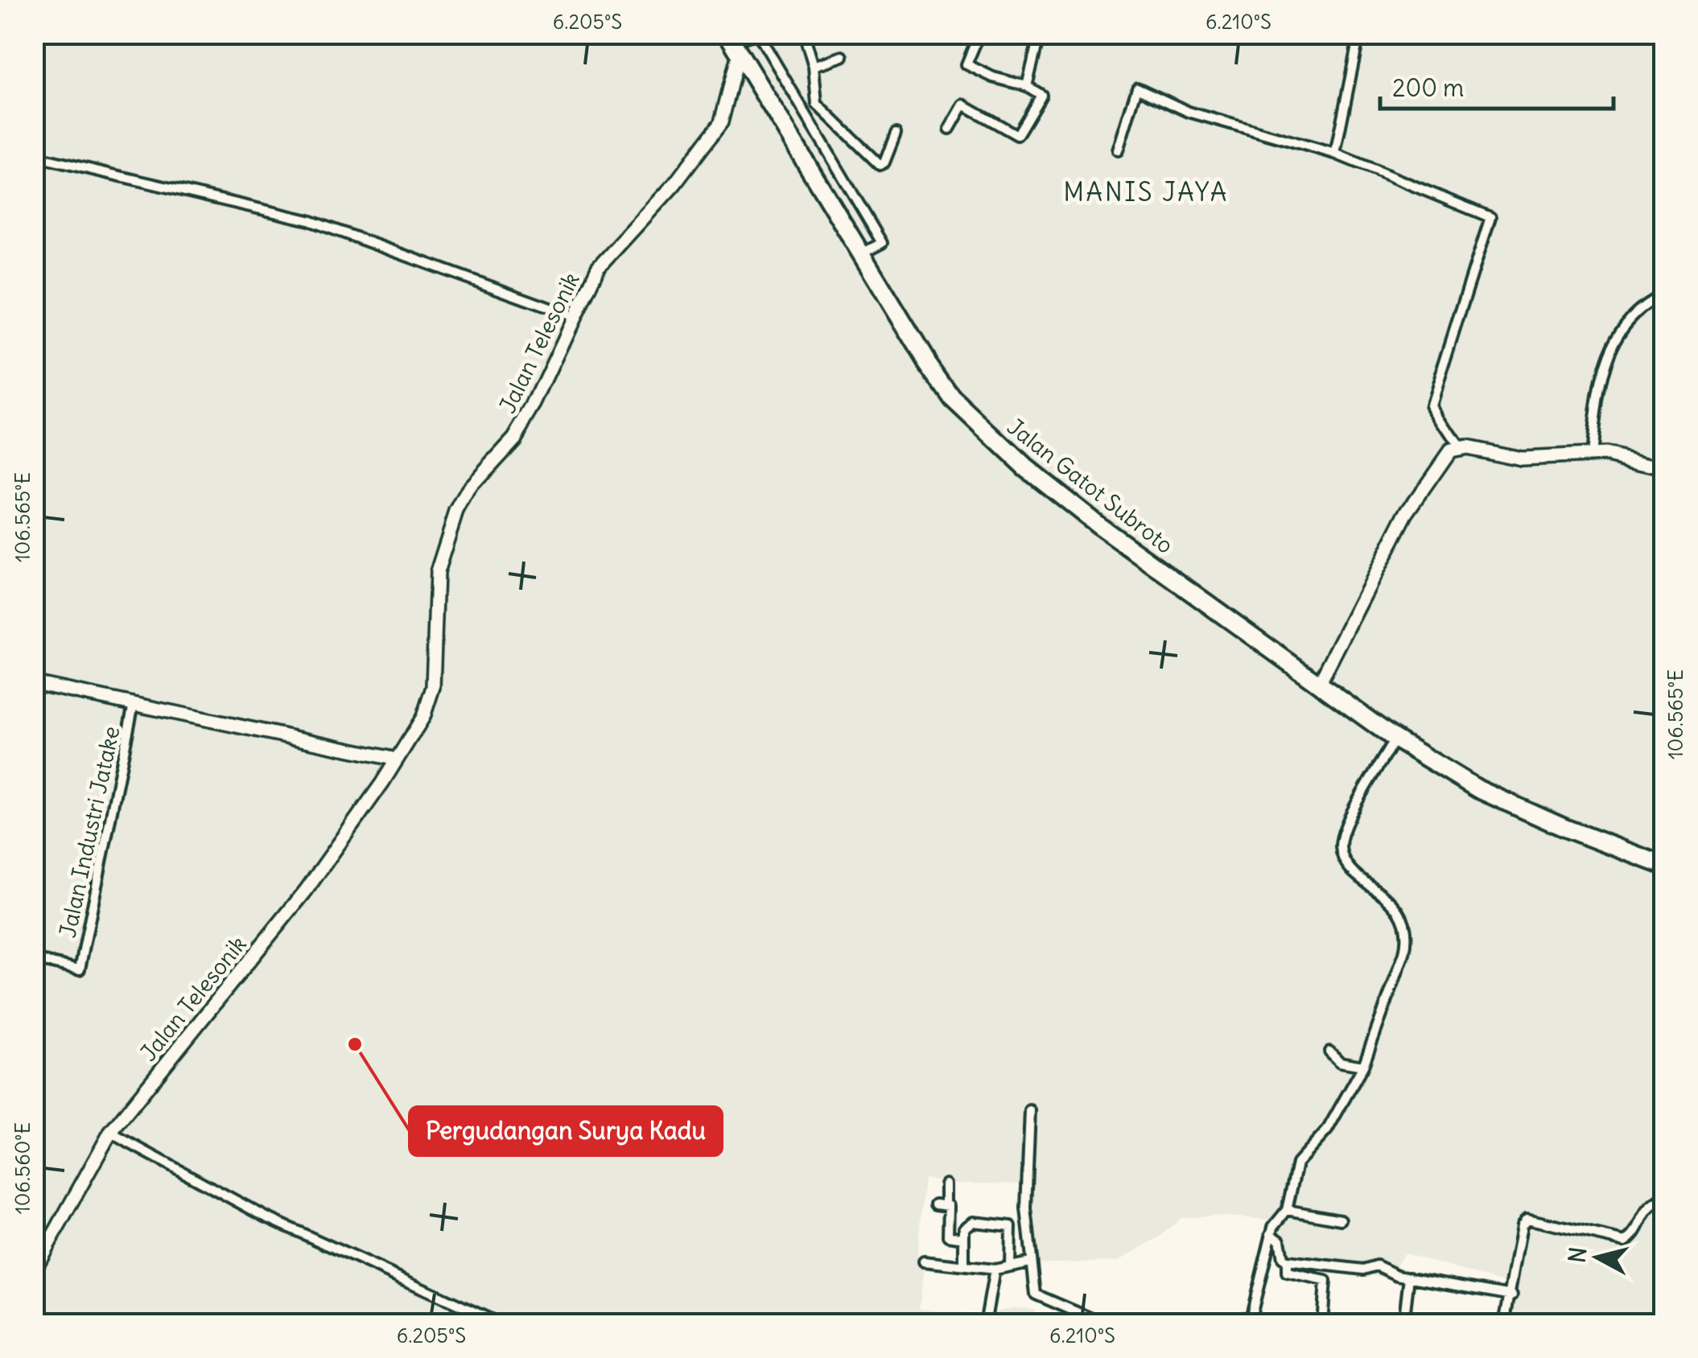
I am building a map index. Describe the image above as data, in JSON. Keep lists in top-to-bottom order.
{
  "streets": {
    "highway": ["Jalan Gatot Subroto"],
    "street": ["Jalan Telesonik", "Jalan Industri Jatake"]
  },
  "crossings": [
    ["Jalan Telesonik", "Jalan Gatot Subroto"]
  ],
  "districts": ["MANIS JAYA"],
  "places": ["Pergudangan Surya Kadu"],
  "scale_bar": "200 m",
  "north": "left",
  "coordinates": [
    "6.205°S",
    "6.210°S",
    "106.565°E",
    "106.560°E"
  ]
}
